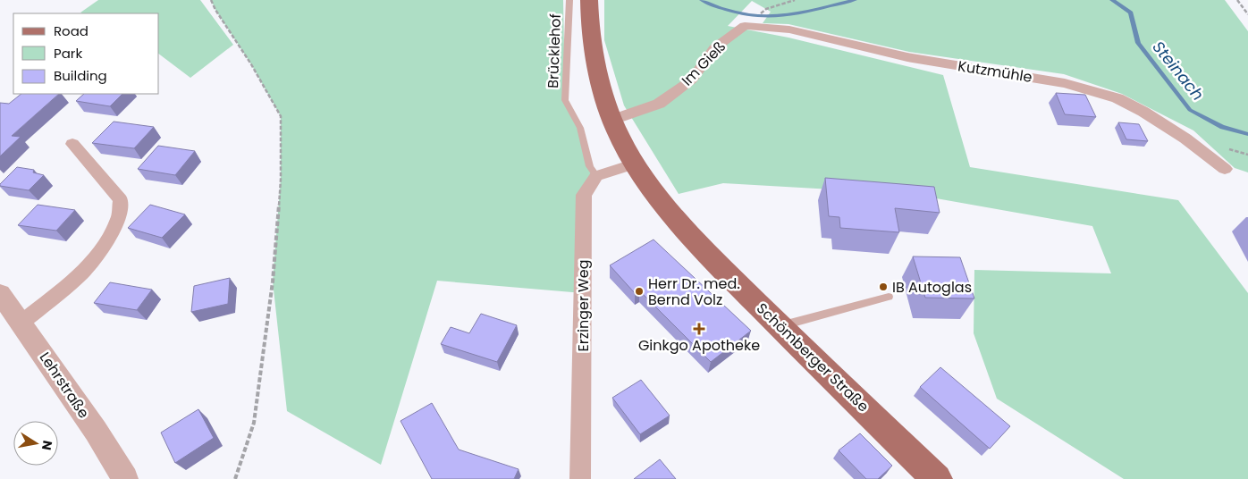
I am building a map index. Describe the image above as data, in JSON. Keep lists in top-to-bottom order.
{
  "streets": {
    "main road": ["Schömberger Straße"],
    "street": [
      "Im Gieß",
      "Kutzmühle",
      "Erzinger Weg",
      "Lehrstraße"
    ],
    "lane": ["Brücklehof"]
  },
  "crossings": [
    ["Brücklehof", "Erzinger Weg"],
    ["Im Gieß", "Kutzmühle"],
    ["Im Gieß", "Schömberger Straße"]
  ],
  "water": ["Steinach"],
  "places": {
    "other": ["IB Autoglas", "Herr Dr. med. Bernd Volz"],
    "health": ["Ginkgo Apotheke"]
  },
  "legend": ["Road", "Park", "Building"],
  "north": "right"
}
